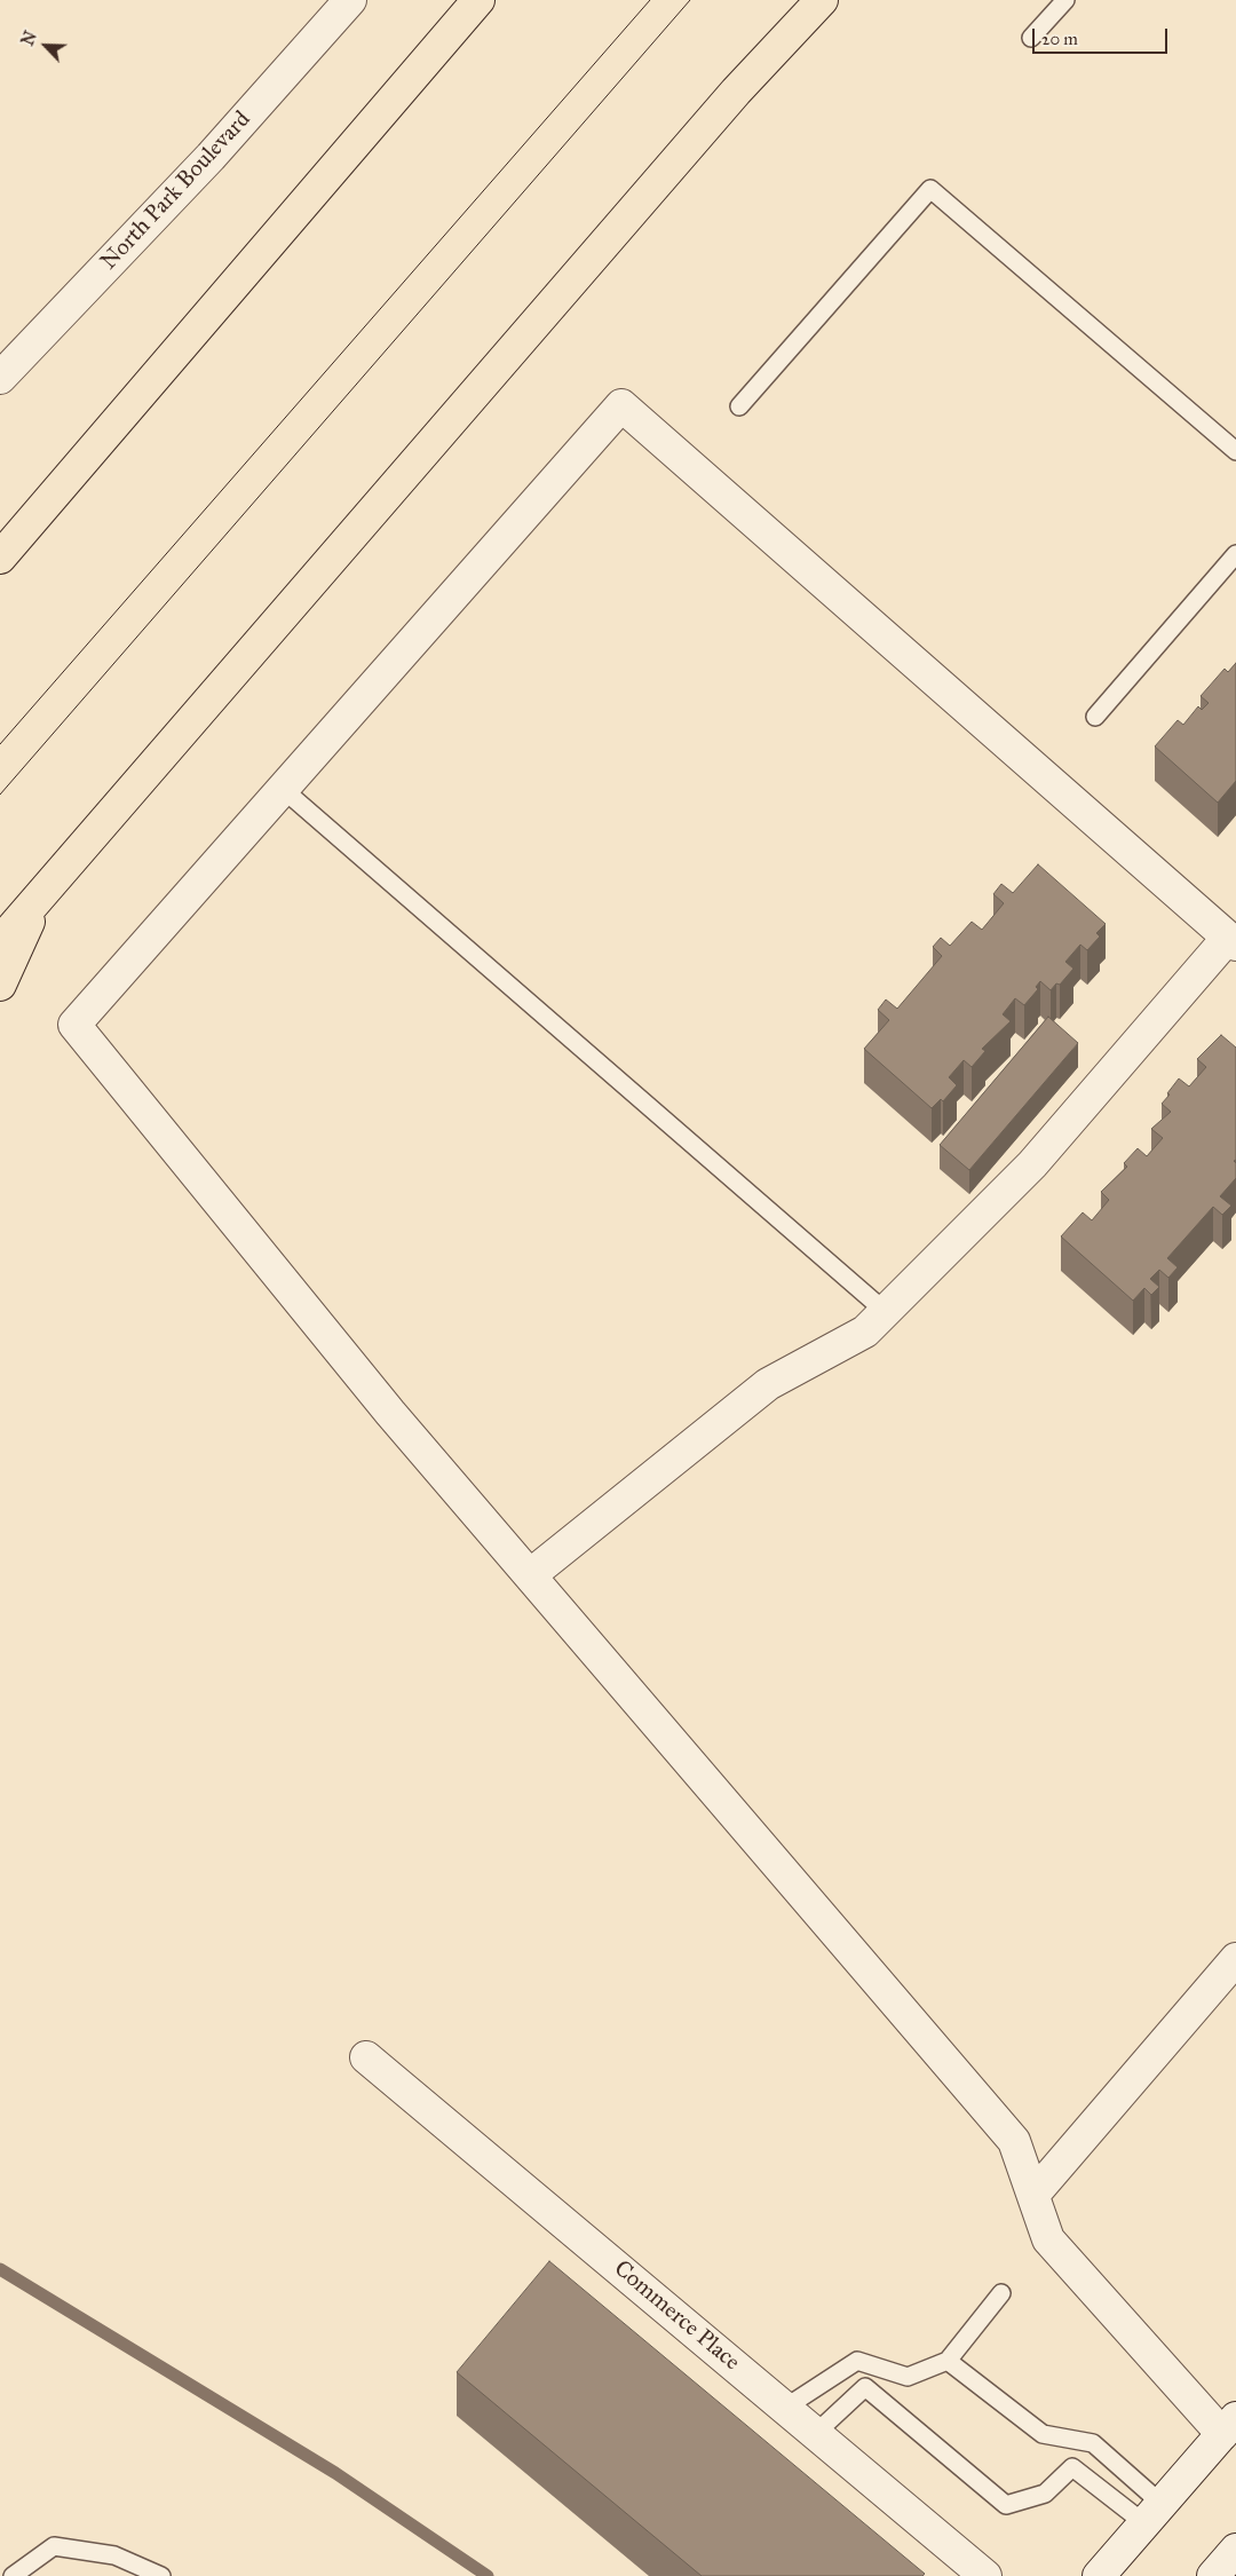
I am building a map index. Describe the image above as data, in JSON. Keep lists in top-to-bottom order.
{
  "streets": {
    "street": ["North Park Boulevard", "Commerce Place"]
  },
  "scale_bar": "20 m",
  "north": "top left"
}
